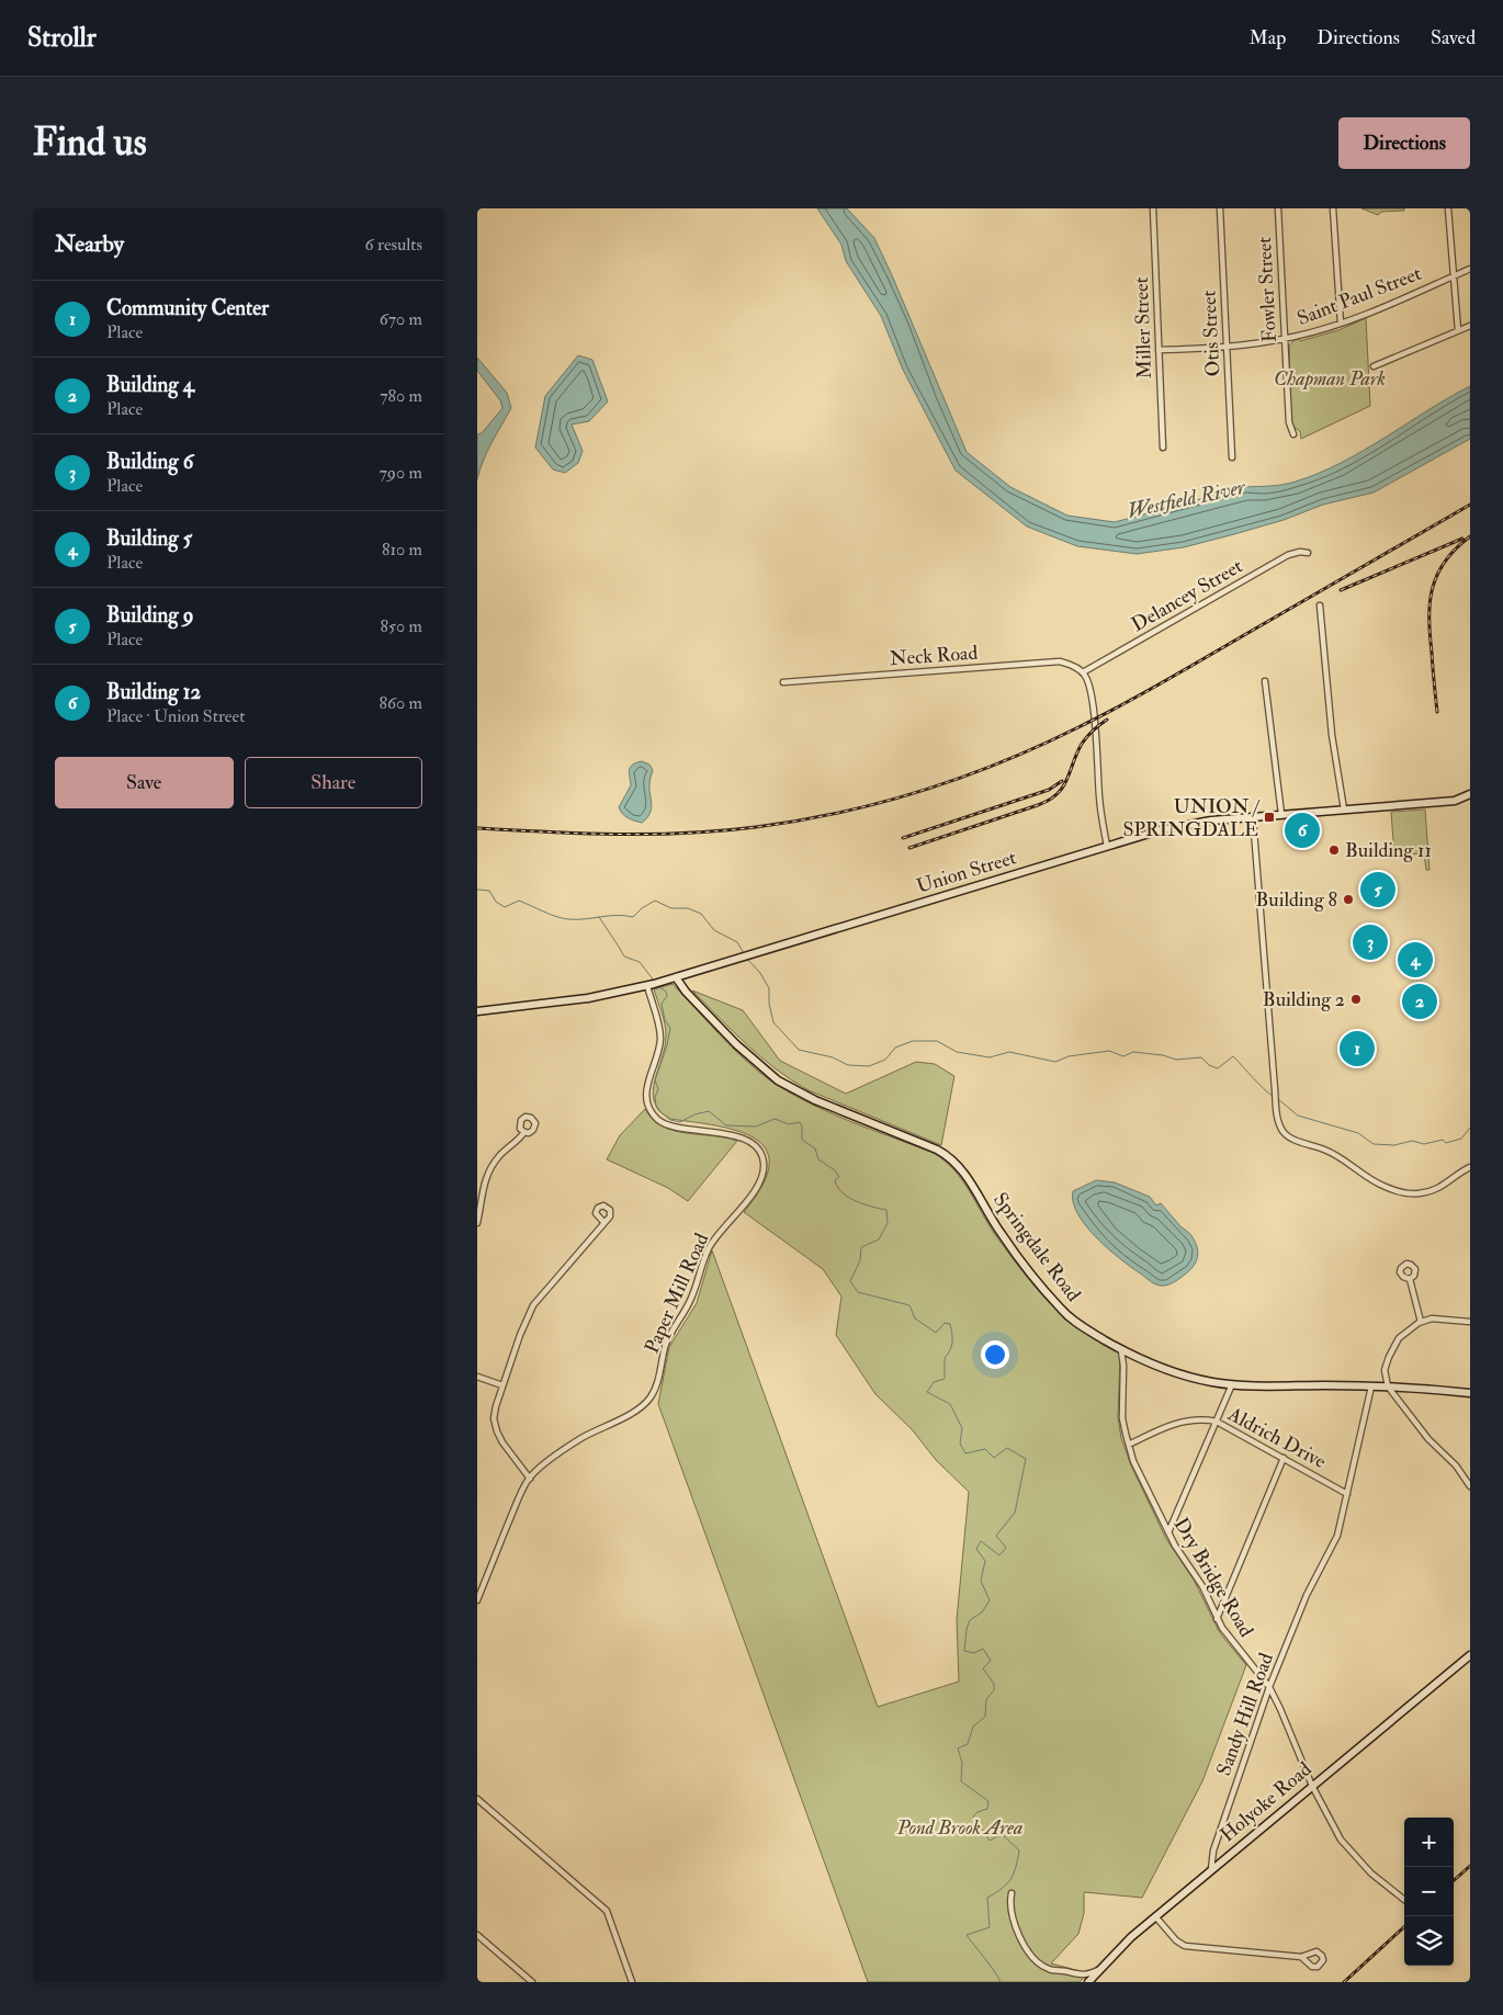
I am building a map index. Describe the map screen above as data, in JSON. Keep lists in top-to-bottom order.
{
  "streets": {
    "street": [
      "Fowler Street",
      "Saint Paul Street",
      "Miller Street",
      "Otis Street",
      "Delancey Street",
      "Neck Road",
      "Union Street",
      "Springdale Road",
      "Paper Mill Road",
      "Aldrich Drive",
      "Dry Bridge Road",
      "Sandy Hill Road",
      "Holyoke Road"
    ]
  },
  "crossings": [
    ["Fowler Street", "Saint Paul Street"],
    ["Saint Paul Street", "Miller Street"],
    ["Saint Paul Street", "Otis Street"],
    ["Delancey Street", "Neck Road"],
    ["Union Street", "Springdale Road"],
    ["Union Street", "Paper Mill Road"],
    ["Springdale Road", "Dry Bridge Road"],
    ["Springdale Road", "Sandy Hill Road"],
    ["Aldrich Drive", "Dry Bridge Road"],
    ["Aldrich Drive", "Sandy Hill Road"],
    ["Dry Bridge Road", "Sandy Hill Road"],
    ["Dry Bridge Road", "Holyoke Road"],
    ["Sandy Hill Road", "Holyoke Road"]
  ],
  "water": ["Westfield River"],
  "parks": ["Chapman Park", "Pond Brook Area"],
  "places": {
    "transit": ["UNION / SPRINGDALE"],
    "other": ["Building 11", "Building 8", "Building 2"]
  },
  "page": {
    "header": "Strollr",
    "nav": ["Map", "Directions", "Saved"],
    "buttons": [
      "Directions",
      ["Save", "Share"]
    ],
    "title": "Find us",
    "heading": ["Nearby", "6 results"],
    "list": [
      {
        "mark": "1",
        "name": "Community Center",
        "note": "Place",
        "value": "670 m"
      },
      {
        "mark": "2",
        "name": "Building 4",
        "note": "Place",
        "value": "780 m"
      },
      {
        "mark": "3",
        "name": "Building 6",
        "note": "Place",
        "value": "790 m"
      },
      {
        "mark": "4",
        "name": "Building 5",
        "note": "Place",
        "value": "810 m"
      },
      {
        "mark": "5",
        "name": "Building 9",
        "note": "Place",
        "value": "850 m"
      },
      {
        "mark": "6",
        "name": "Building 12",
        "note": "Place · Union Street",
        "value": "860 m"
      }
    ],
    "pins": [
      "6",
      "5",
      "3",
      "4",
      "2",
      "1"
    ],
    "map_buttons": ["+", "−"]
  }
}
